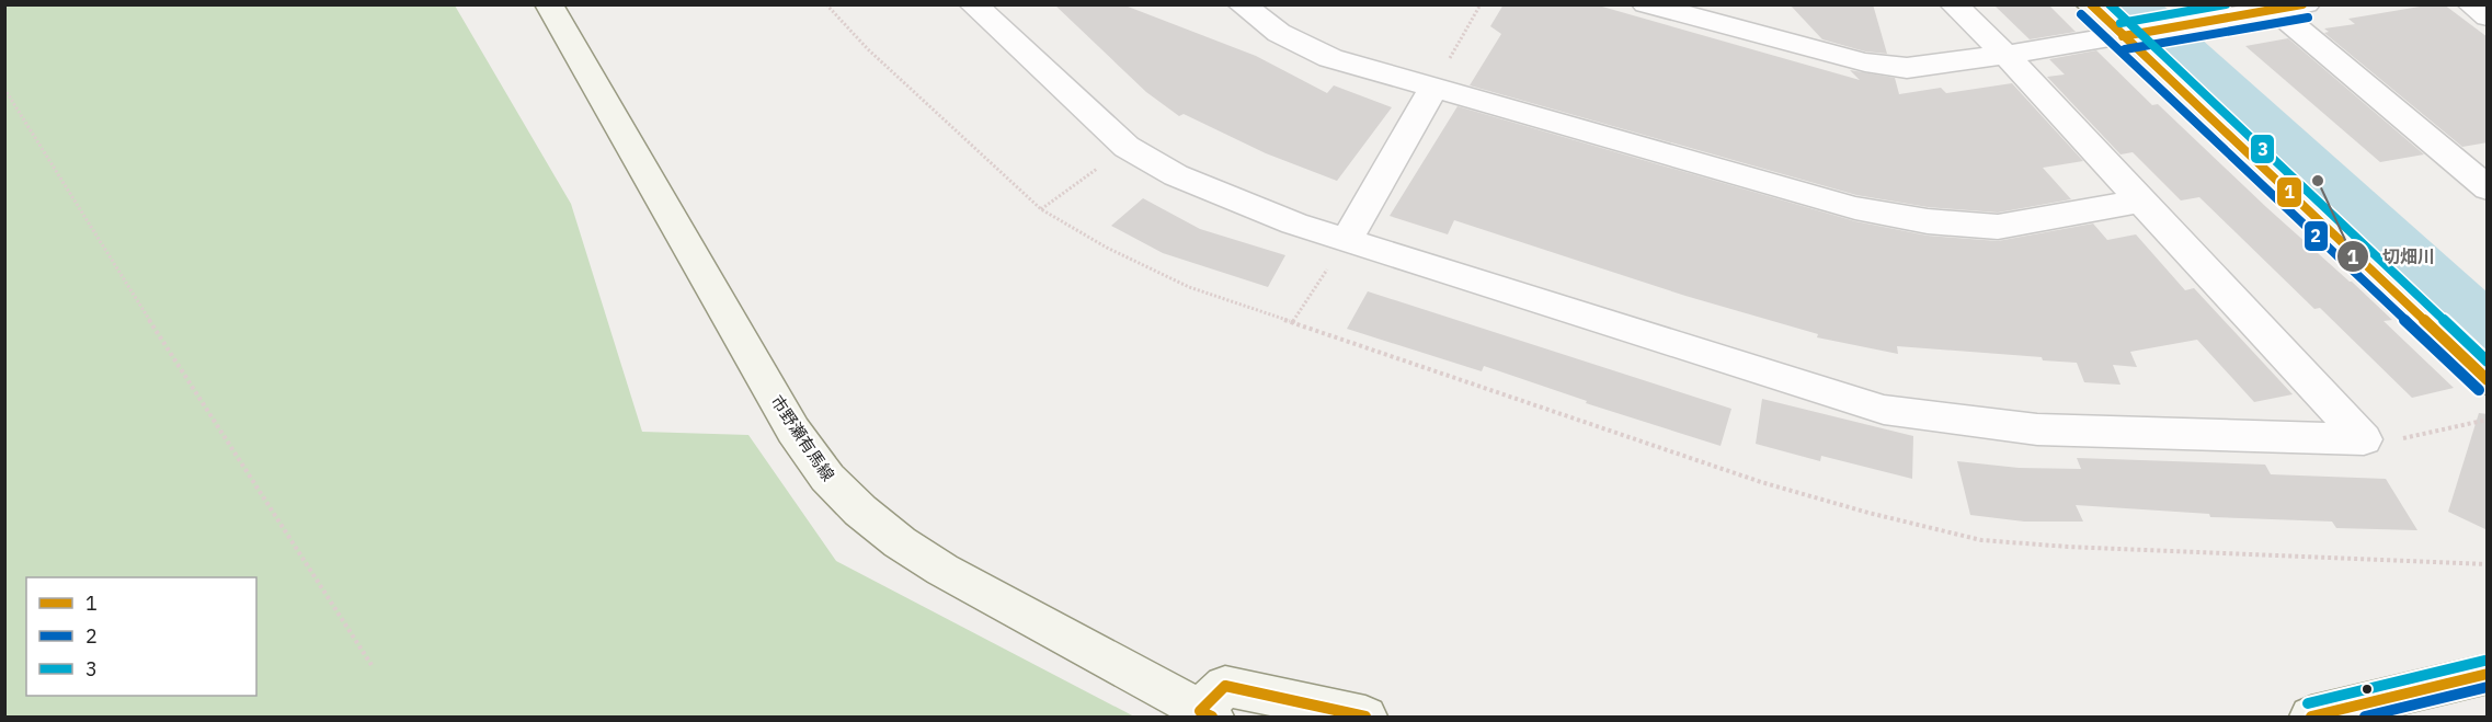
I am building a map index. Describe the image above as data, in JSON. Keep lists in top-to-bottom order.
{
  "streets": {
    "main road": ["市野瀬有馬線"]
  },
  "places": ["切畑川"],
  "lines": ["transit line 1", "transit line 3", "transit line 2"],
  "legend": ["1", "2", "3"]
}
